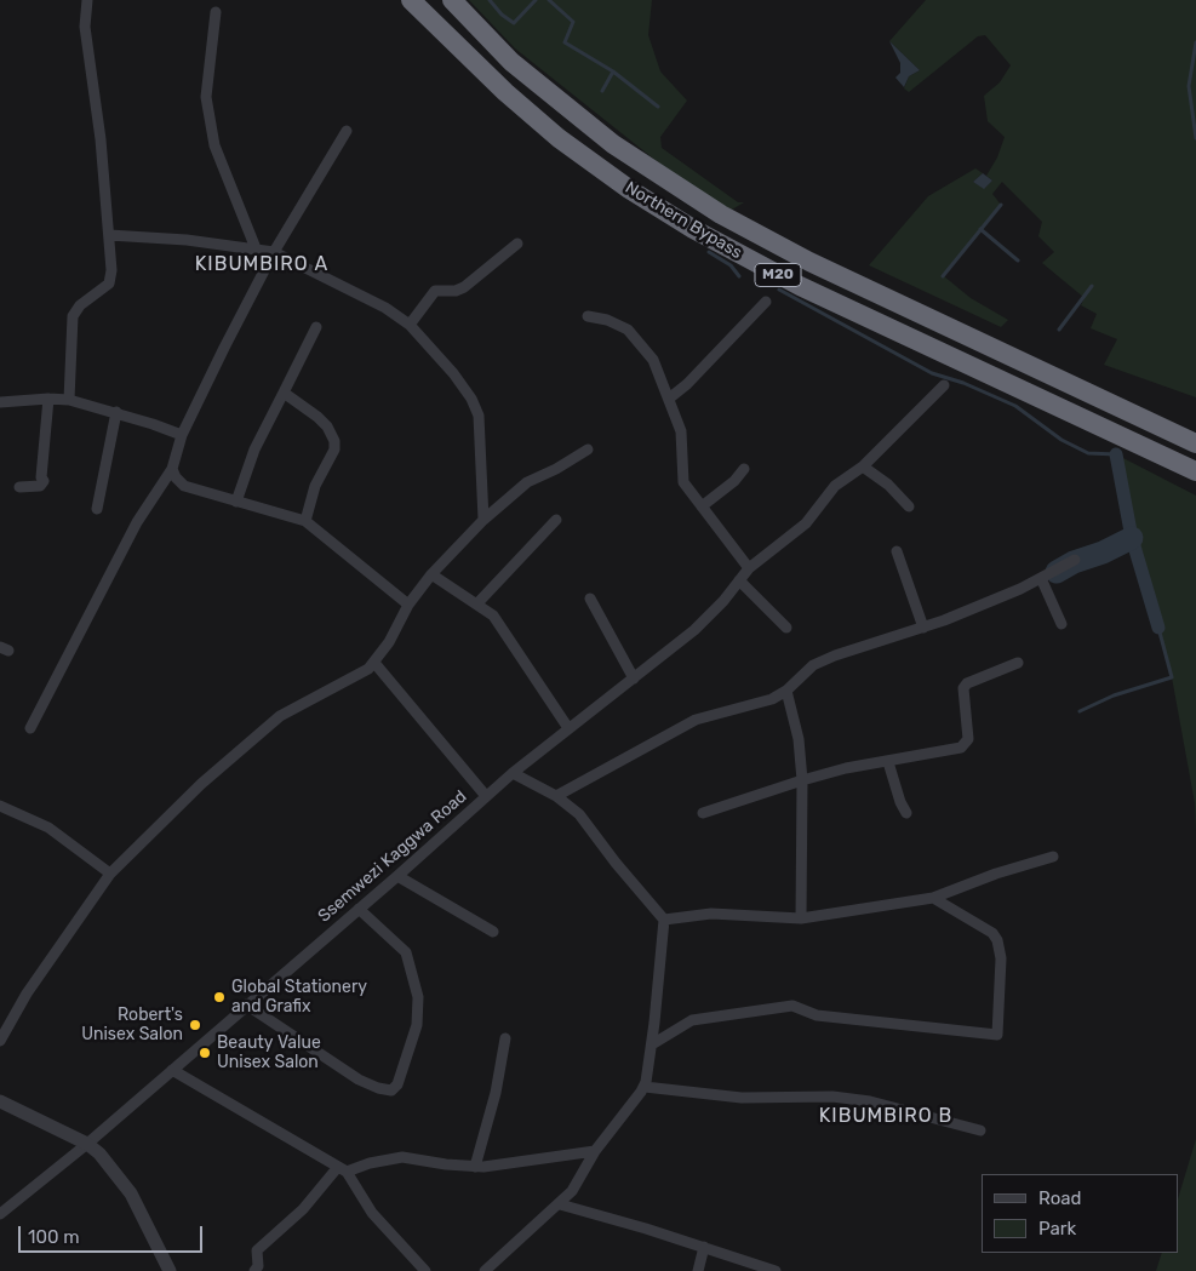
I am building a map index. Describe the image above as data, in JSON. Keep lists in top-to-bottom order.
{
  "streets": {
    "highway": ["Northern Bypass", "M20"],
    "street": ["Ssemwezi Kaggwa Road"]
  },
  "districts": ["KIBUMBIRO A", "KIBUMBIRO B"],
  "places": ["Global Stationery and Grafix", "Robert's Unisex Salon", "Beauty Value Unisex Salon"],
  "legend": ["Road", "Park"],
  "scale_bar": "100 m"
}
